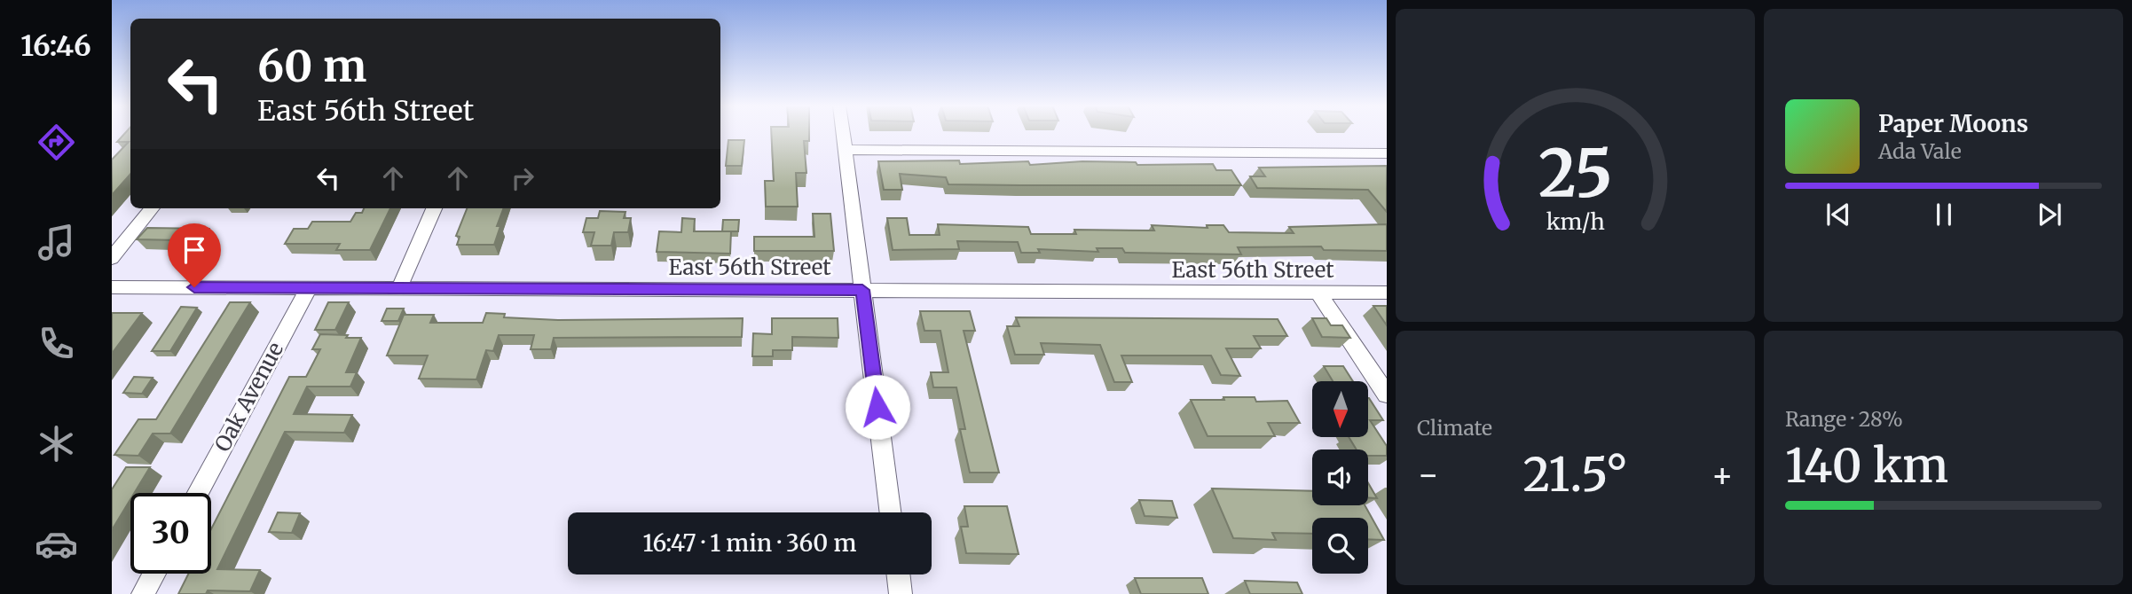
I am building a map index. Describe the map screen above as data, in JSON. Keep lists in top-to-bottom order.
{
  "streets": {
    "street": ["East 56th Street", "Oak Avenue"]
  },
  "crossings": [
    ["East 56th Street", "Oak Avenue"]
  ],
  "north": "bottom",
  "page": {
    "tabs": "16:46",
    "turn": ["60 m", "East 56th Street"],
    "song": ["Paper Moons", "Ada Vale"],
    "tile": [
      "Climate",
      ["Range · 28%", "140 km"]
    ],
    "heat": ["−", "21.5°", "+"],
    "limit": "30",
    "trip": "16:47 · 1 min · 360 m",
    "gauge": ["25", "km/h"]
  }
}
